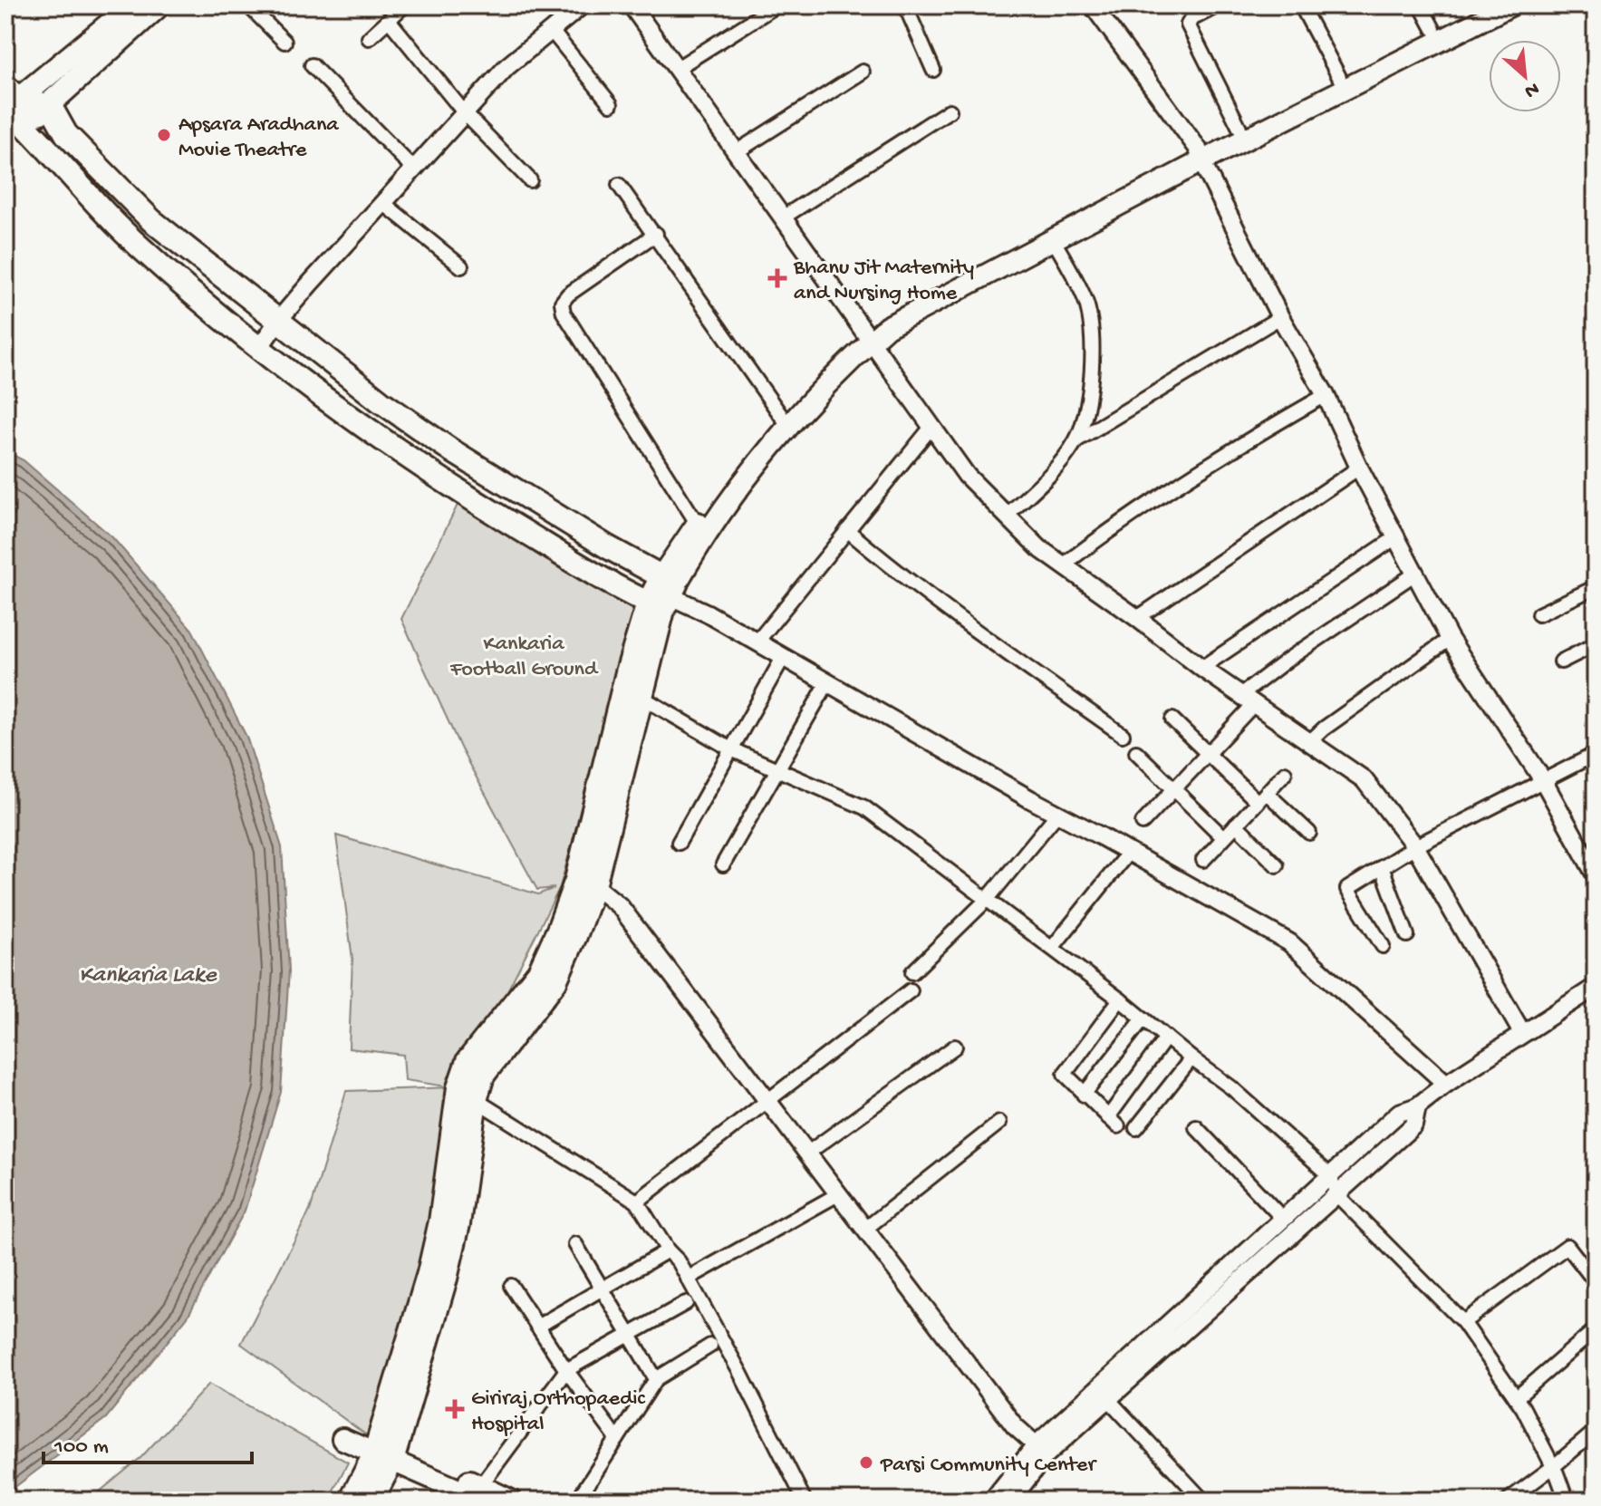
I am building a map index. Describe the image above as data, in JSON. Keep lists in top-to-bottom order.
{
  "water": ["Kankaria Lake"],
  "parks": ["Kankaria Football Ground"],
  "places": {
    "other": ["Apsara Aradhana Movie Theatre", "Parsi Community Center"],
    "health": ["Bhanu Jit Maternity and Nursing Home", "Giriraj Orthopaedic Hospital"]
  },
  "scale_bar": "100 m",
  "north": "bottom right"
}
